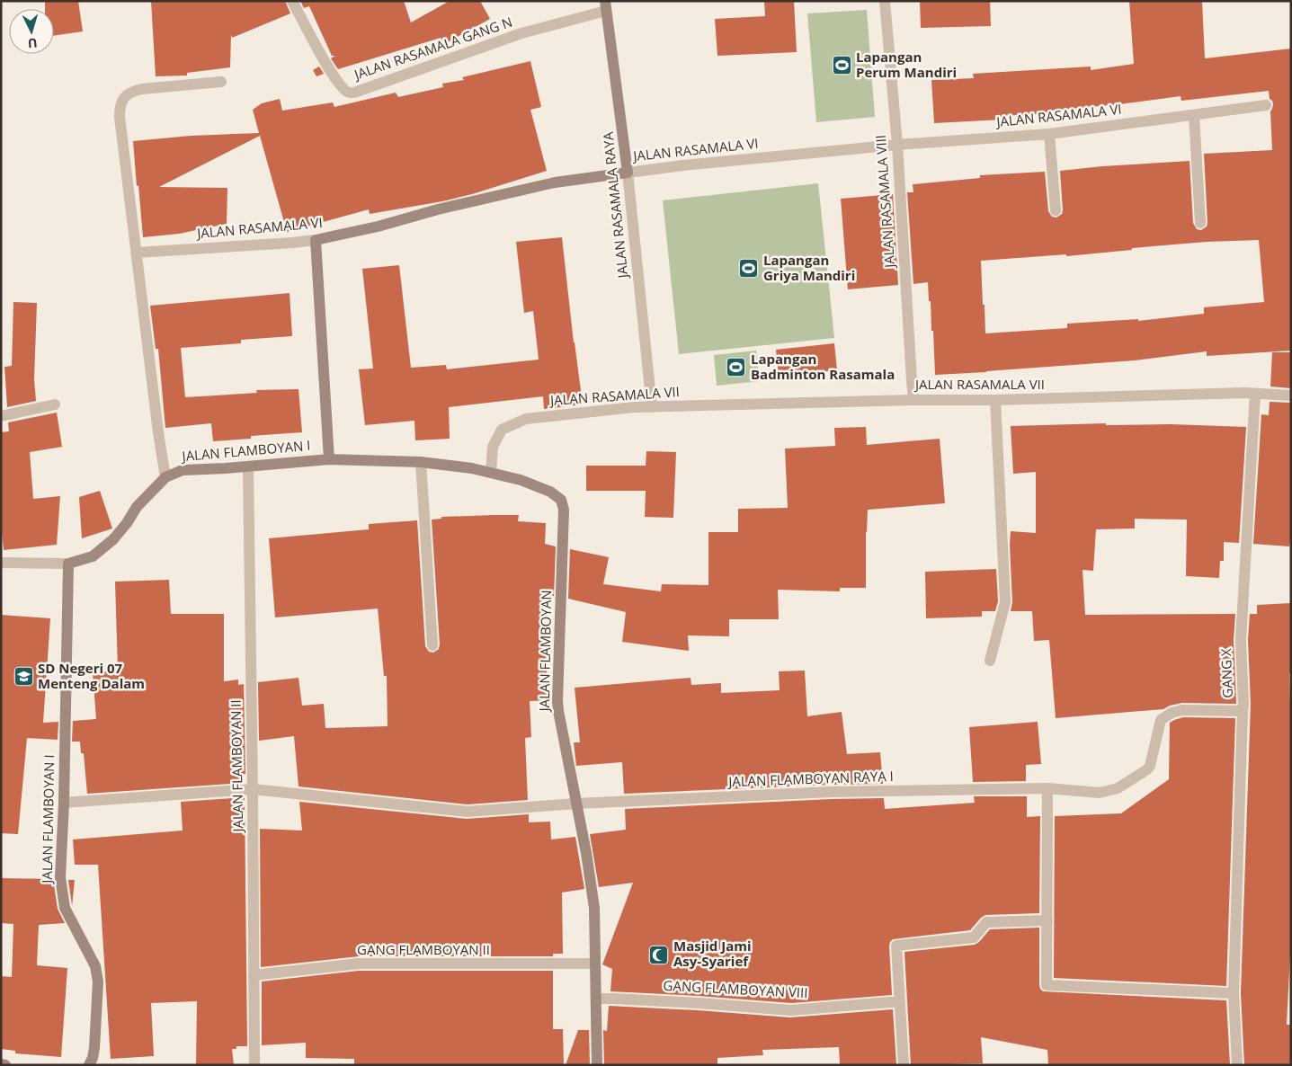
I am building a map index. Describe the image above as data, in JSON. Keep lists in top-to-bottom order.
{
  "streets": {
    "street": [
      "JALAN RASAMALA GANG N",
      "JALAN RASAMALA VI",
      "JALAN RASAMALA VIII",
      "JALAN RASAMALA RAYA",
      "JALAN RASAMALA VII",
      "JALAN FLAMBOYAN I",
      "JALAN FLAMBOYAN",
      "GANG X",
      "JALAN FLAMBOYAN II",
      "JALAN FLAMBOYAN RAYA I",
      "GANG FLAMBOYAN II",
      "GANG FLAMBOYAN VIII"
    ]
  },
  "crossings": [
    ["JALAN RASAMALA GANG N", "JALAN RASAMALA RAYA"],
    ["JALAN RASAMALA VI", "JALAN RASAMALA VIII"],
    ["JALAN RASAMALA VI", "JALAN RASAMALA RAYA"],
    ["JALAN RASAMALA VIII", "JALAN RASAMALA VII"],
    ["JALAN RASAMALA RAYA", "JALAN RASAMALA VII"],
    ["JALAN RASAMALA VII", "JALAN FLAMBOYAN"],
    ["JALAN RASAMALA VII", "GANG X"],
    ["JALAN FLAMBOYAN I", "JALAN FLAMBOYAN"],
    ["JALAN FLAMBOYAN I", "JALAN FLAMBOYAN II"],
    ["JALAN FLAMBOYAN", "JALAN FLAMBOYAN RAYA I"],
    ["JALAN FLAMBOYAN", "GANG FLAMBOYAN II"],
    ["JALAN FLAMBOYAN", "GANG FLAMBOYAN VIII"],
    ["GANG X", "JALAN FLAMBOYAN RAYA I"],
    ["JALAN FLAMBOYAN II", "GANG FLAMBOYAN II"]
  ],
  "places": {
    "sports": ["Lapangan Perum Mandiri", "Lapangan Griya Mandiri", "Lapangan Badminton Rasamala"],
    "school or university": ["SD Negeri 07 Menteng Dalam"],
    "mosque": ["Masjid Jami Asy-Syarief"]
  },
  "north": "bottom"
}
